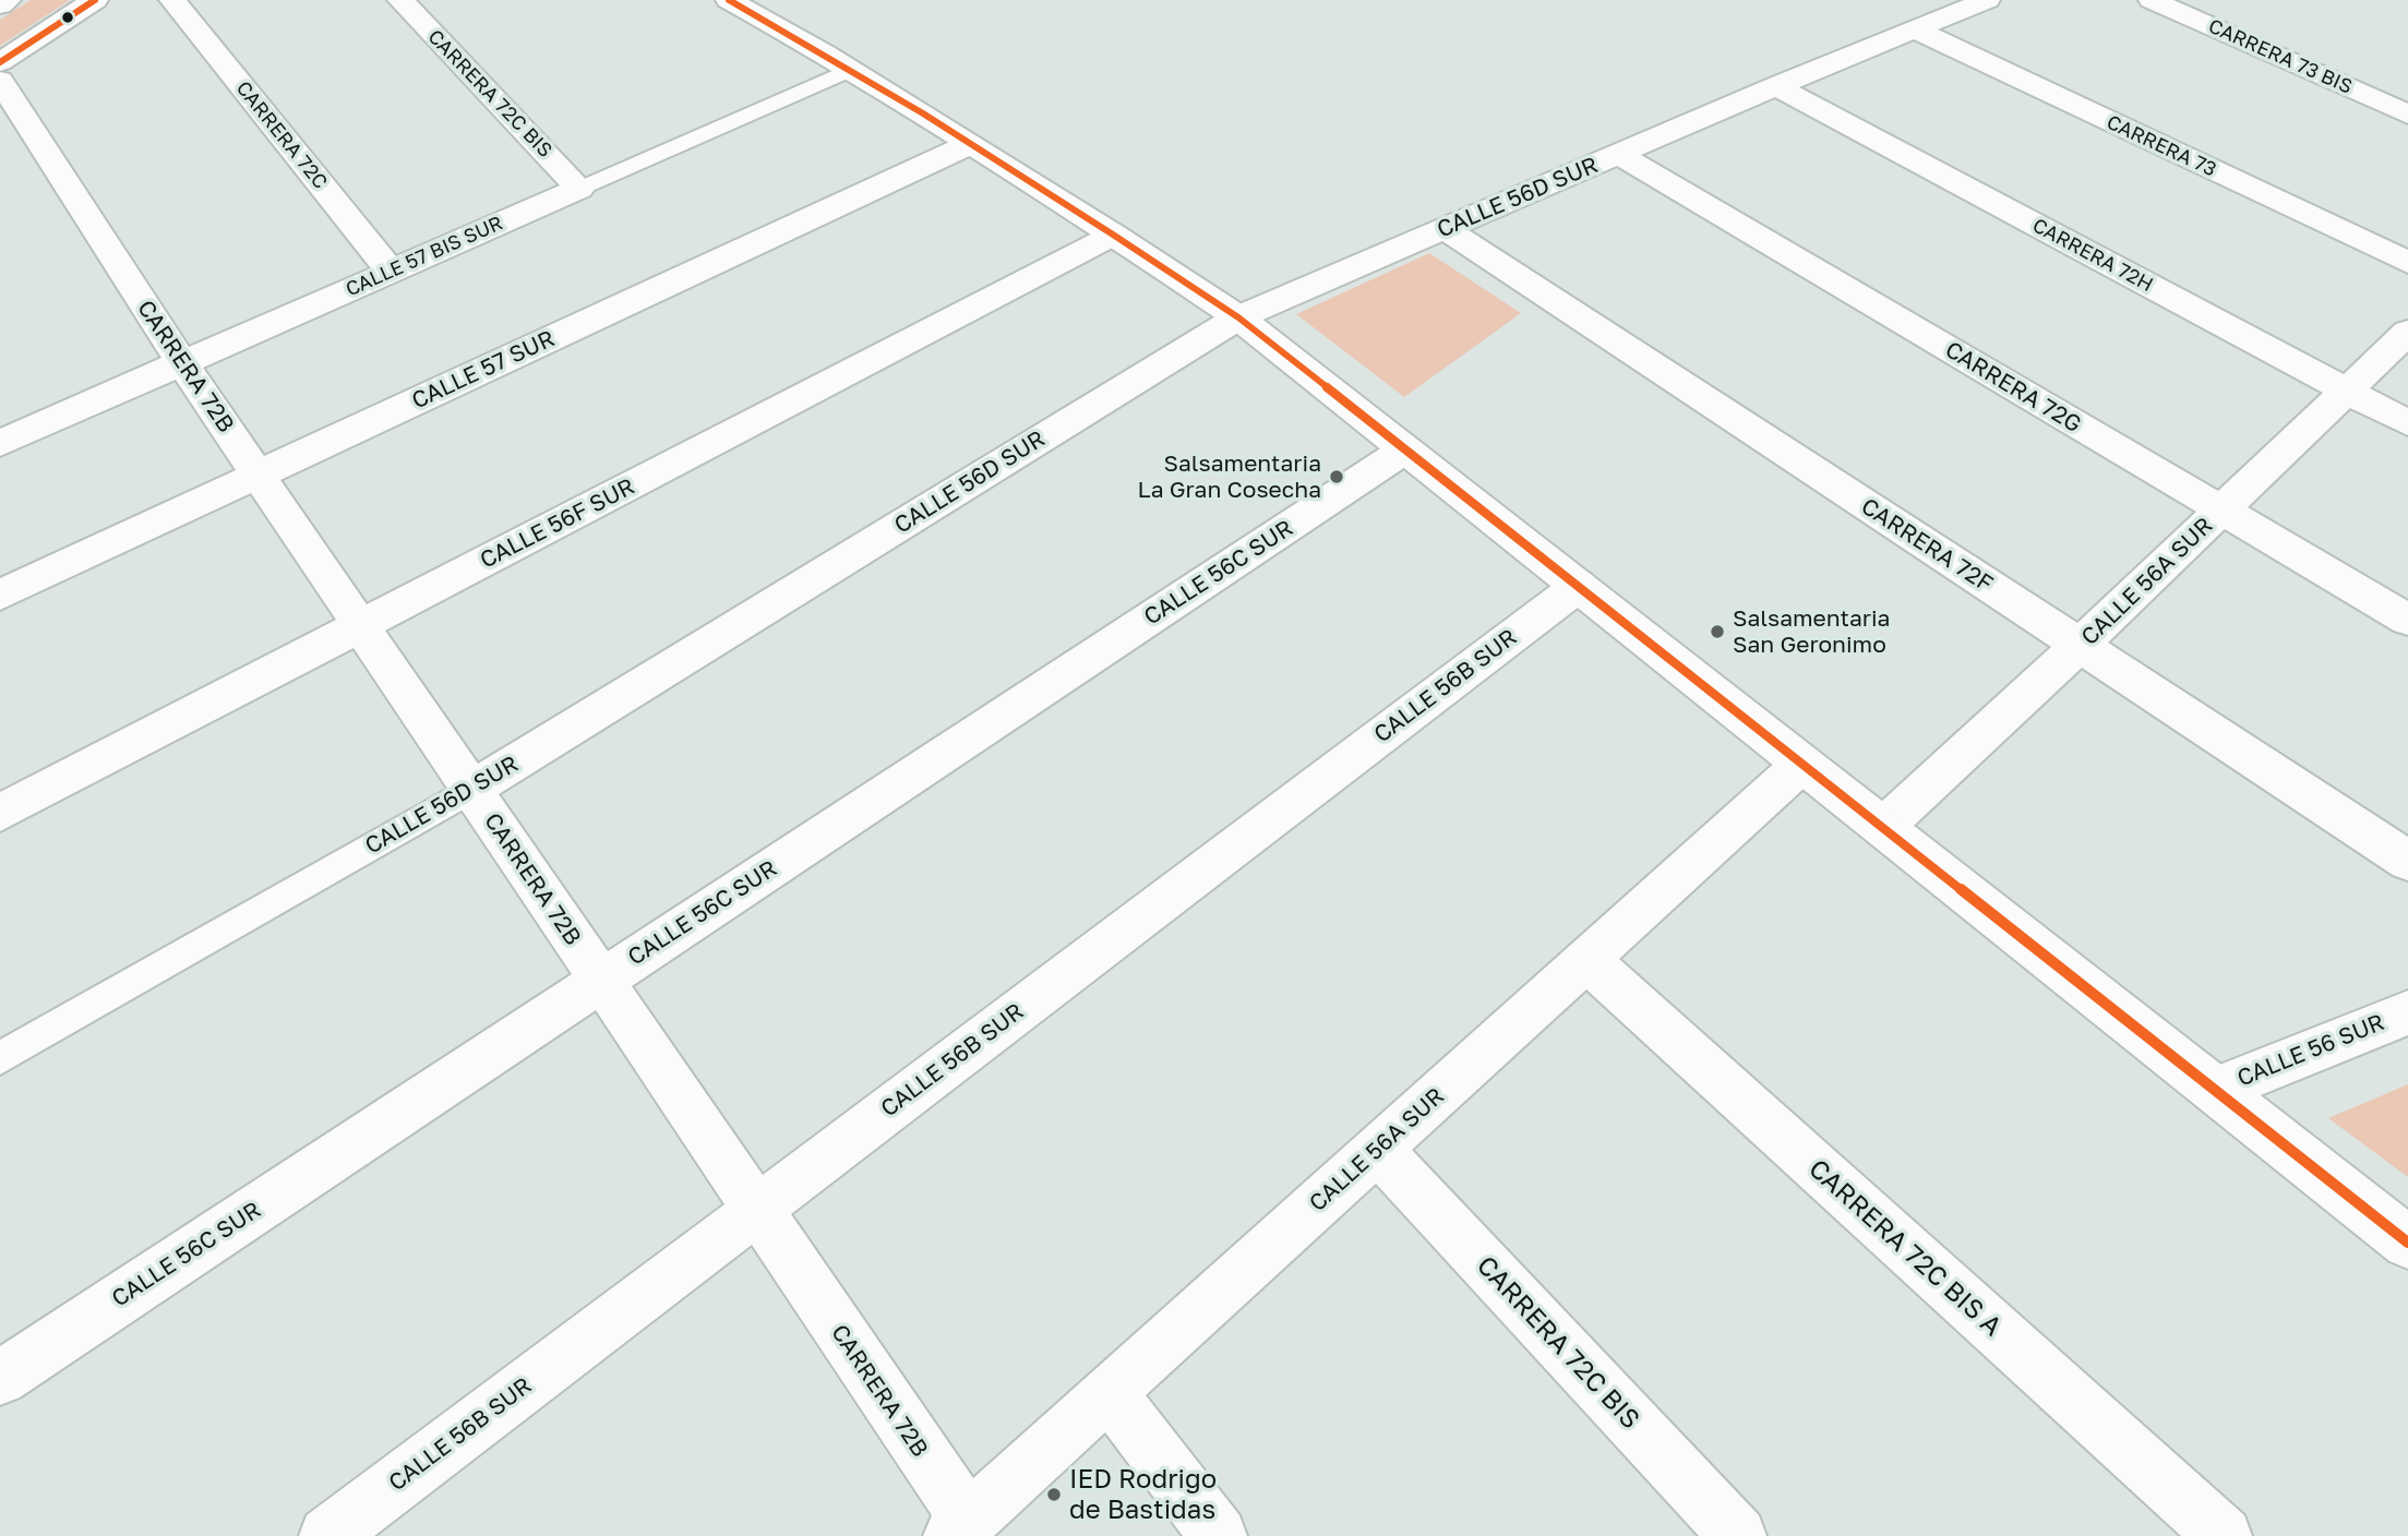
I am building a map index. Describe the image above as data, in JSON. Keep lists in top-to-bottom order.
{
  "streets": {
    "street": [
      "CARRERA 73 BIS",
      "CARRERA 72C BIS",
      "CARRERA 72C",
      "CARRERA 73",
      "CALLE 56D SUR",
      "CARRERA 72H",
      "CALLE 57 BIS SUR",
      "CARRERA 72B",
      "CALLE 57 SUR",
      "CARRERA 72G",
      "CALLE 56F SUR",
      "CARRERA 72F",
      "CALLE 56C SUR",
      "CALLE 56A SUR",
      "CALLE 56B SUR",
      "CALLE 56 SUR",
      "CARRERA 72C BIS A"
    ]
  },
  "crossings": [
    ["CARRERA 72C BIS", "CALLE 57 BIS SUR"],
    ["CARRERA 72C BIS", "CALLE 56A SUR"],
    ["CARRERA 72C", "CALLE 57 BIS SUR"],
    ["CARRERA 73", "CALLE 56D SUR"],
    ["CALLE 56D SUR", "CARRERA 72H"],
    ["CALLE 56D SUR", "CARRERA 72B"],
    ["CALLE 56D SUR", "CARRERA 72G"],
    ["CALLE 56D SUR", "CARRERA 72F"],
    ["CARRERA 72H", "CALLE 56A SUR"],
    ["CALLE 57 BIS SUR", "CARRERA 72B"],
    ["CARRERA 72B", "CALLE 57 SUR"],
    ["CARRERA 72B", "CALLE 56F SUR"],
    ["CARRERA 72B", "CALLE 56C SUR"],
    ["CARRERA 72B", "CALLE 56A SUR"],
    ["CARRERA 72B", "CALLE 56B SUR"],
    ["CARRERA 72G", "CALLE 56A SUR"],
    ["CARRERA 72F", "CALLE 56A SUR"],
    ["CALLE 56A SUR", "CARRERA 72C BIS A"]
  ],
  "places": ["Salsamentaria La Gran Cosecha", "Salsamentaria San Geronimo", "IED Rodrigo de Bastidas"]
}
